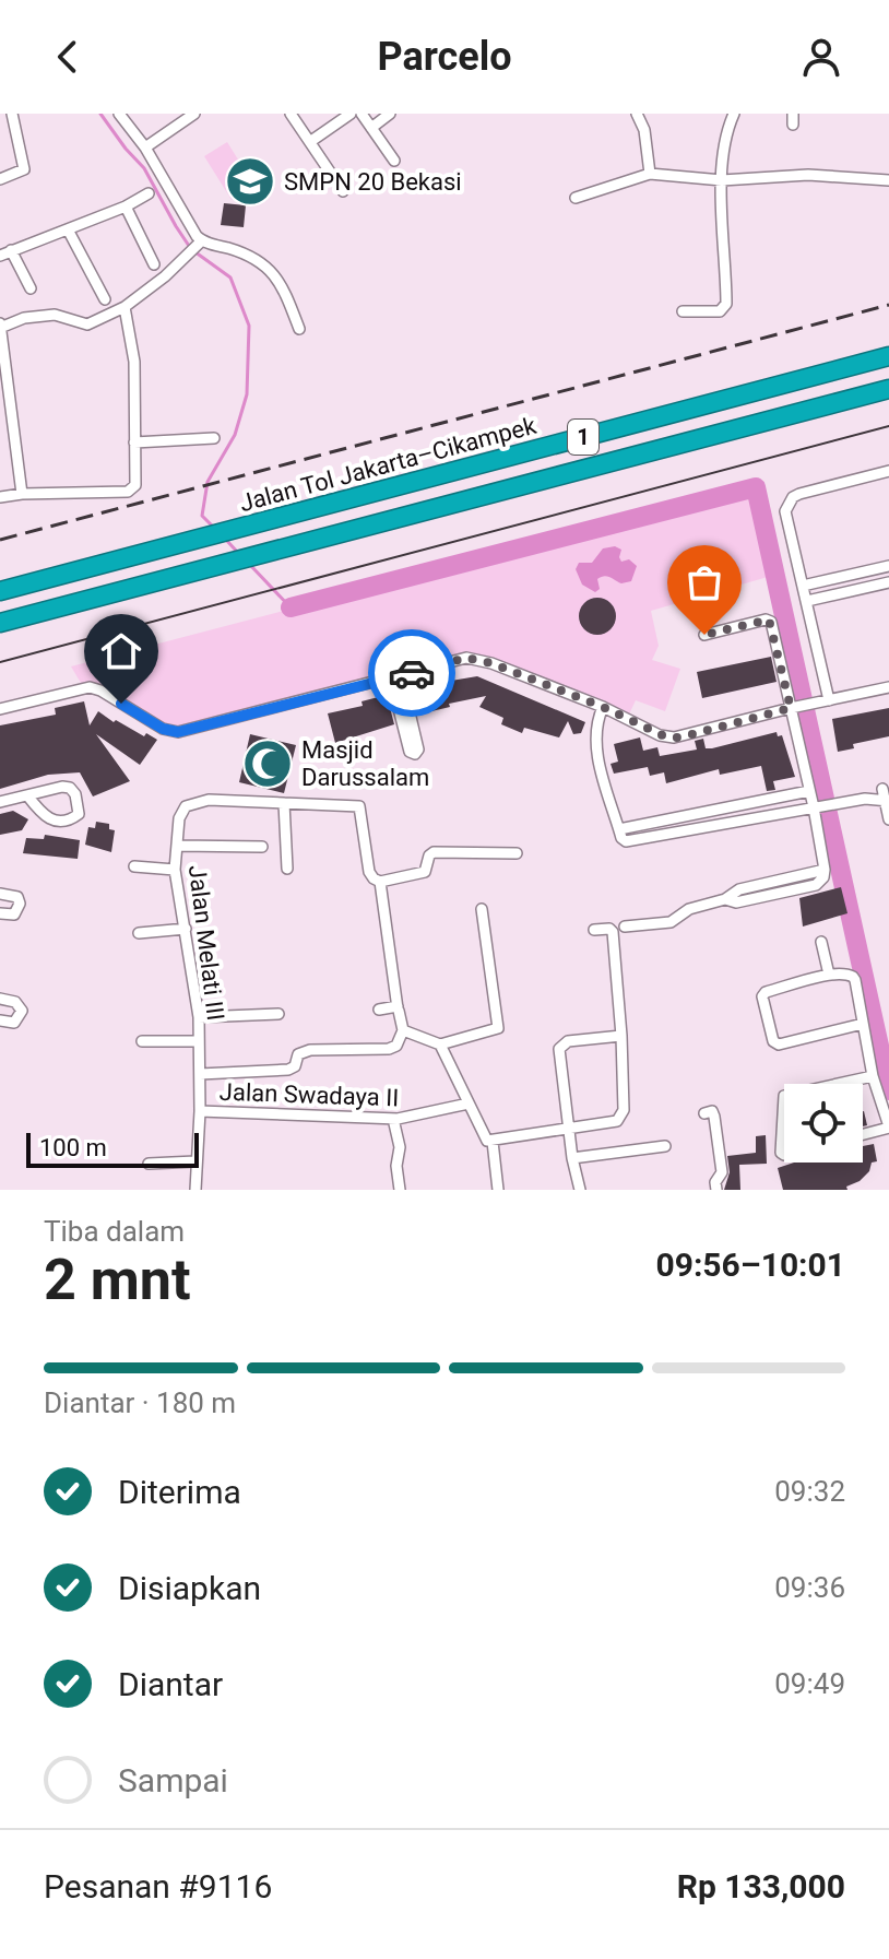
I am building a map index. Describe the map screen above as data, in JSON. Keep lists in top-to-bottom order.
{
  "streets": {
    "highway": ["1", "Jalan Tol Jakarta–Cikampek"],
    "street": ["Jalan Melati III", "Jalan Swadaya II"]
  },
  "crossings": [
    ["Jalan Melati III", "Jalan Swadaya II"]
  ],
  "places": {
    "school or university": ["SMPN 20 Bekasi"],
    "mosque": ["Masjid Darussalam"]
  },
  "scale_bar": "100 m",
  "page": {
    "header": "Parcelo",
    "scale": "100 m",
    "heading": ["2 mnt", "Tiba dalam", "09:56–10:01"],
    "panel": ["Pesanan #9116", "Rp 133,000"],
    "bar": "Diantar · 180 m",
    "list": [
      ["Diterima", "09:32"],
      ["Disiapkan", "09:36"],
      ["Diantar", "09:49"],
      "Sampai"
    ]
  }
}
